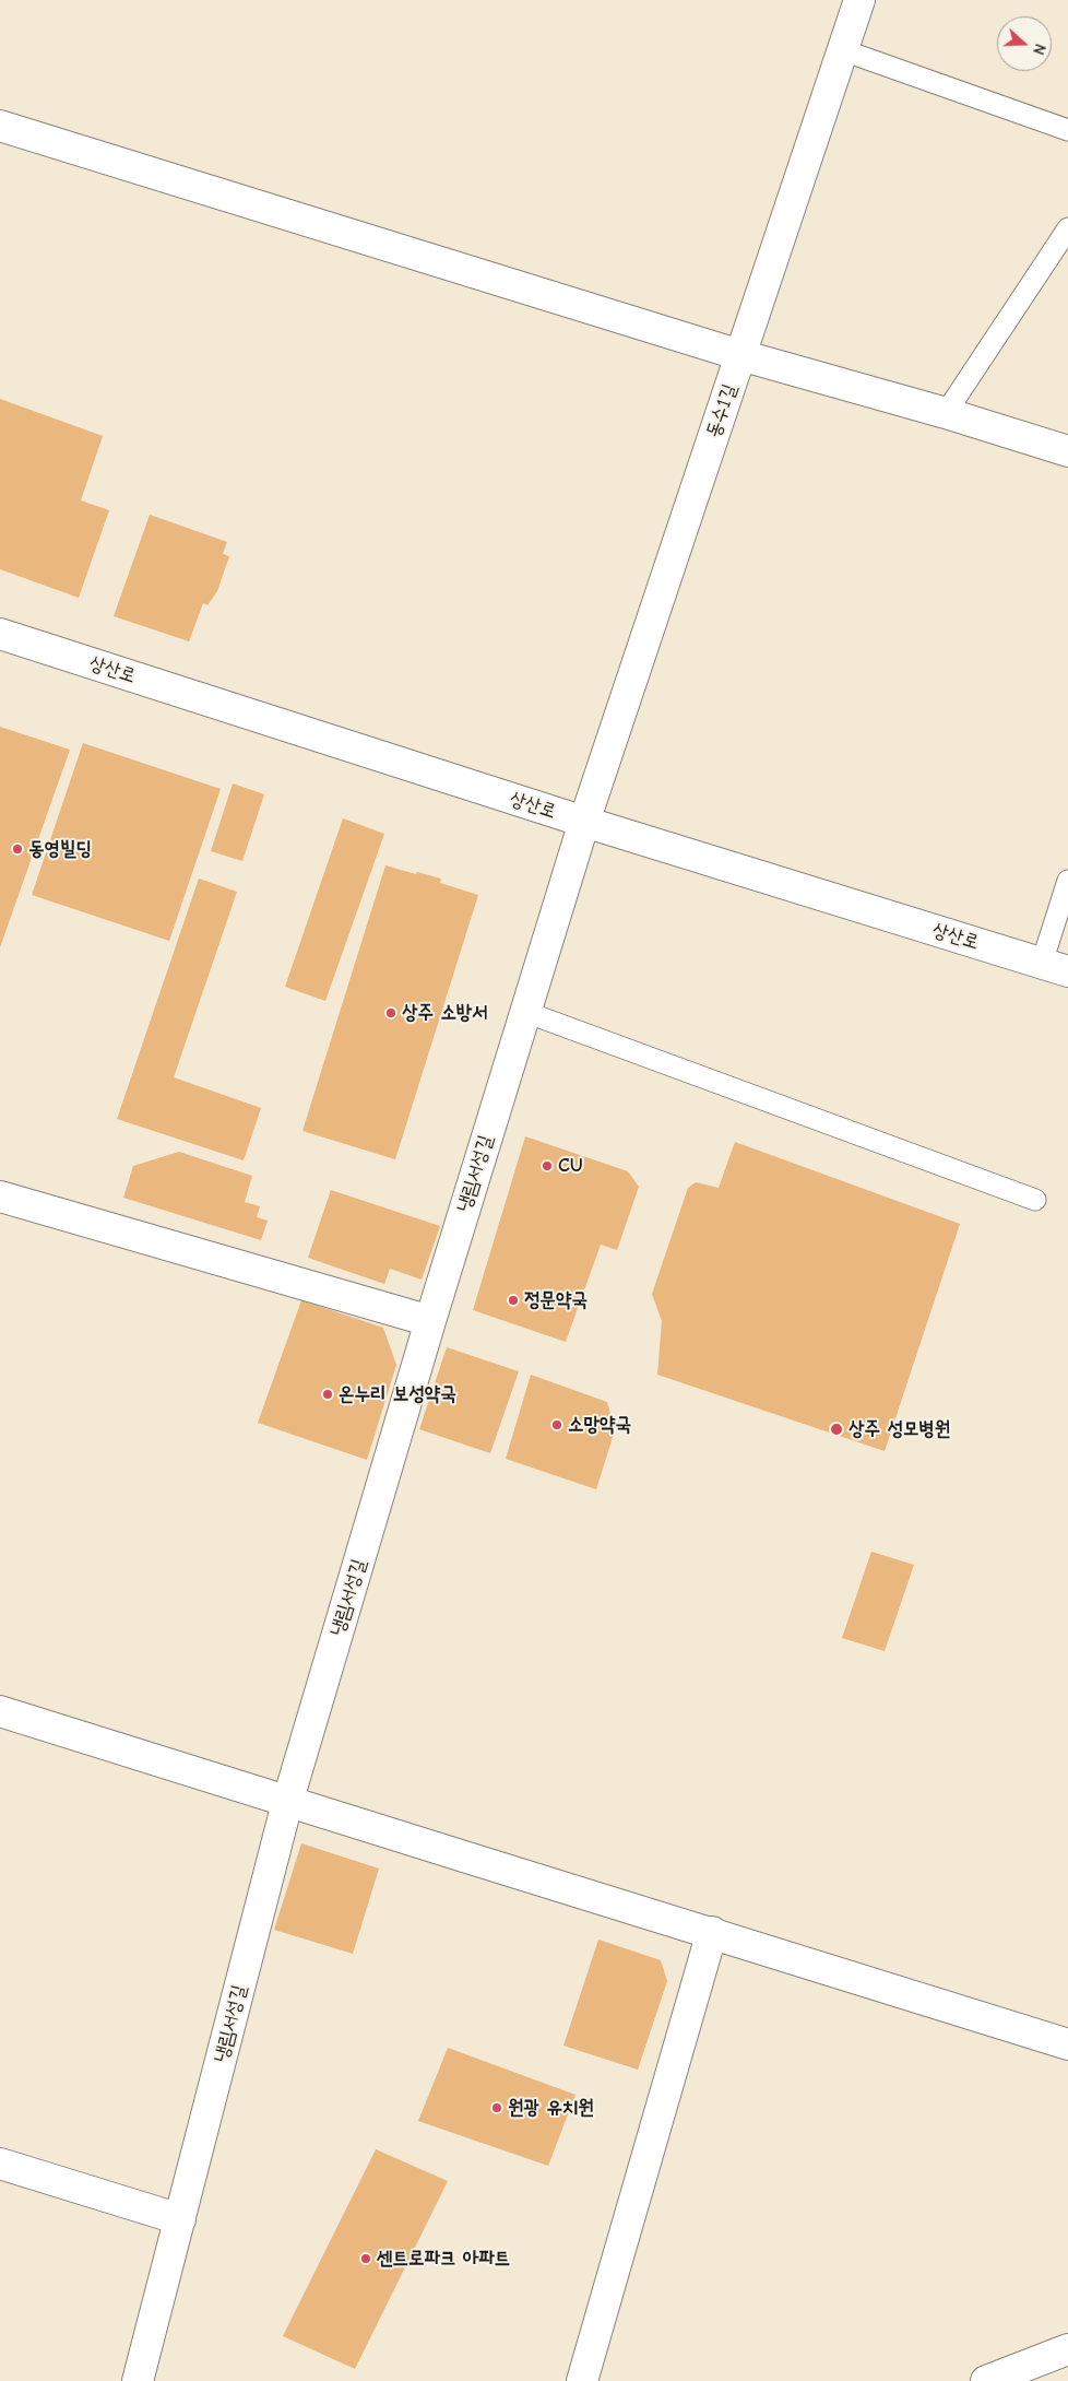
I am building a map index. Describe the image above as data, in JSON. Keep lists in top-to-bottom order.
{
  "streets": {
    "street": ["동수1길", "상산로", "냉림서성길"]
  },
  "crossings": [
    ["동수1길", "상산로"],
    ["동수1길", "냉림서성길"],
    ["상산로", "냉림서성길"]
  ],
  "places": [
    "동영빌딩",
    "상주 소방서",
    "CU",
    "정문약국",
    "온누리 보성약국",
    "소망약국",
    "상주 성모병원",
    "원광 유치원",
    "센트로파크 아파트"
  ],
  "north": "right"
}
